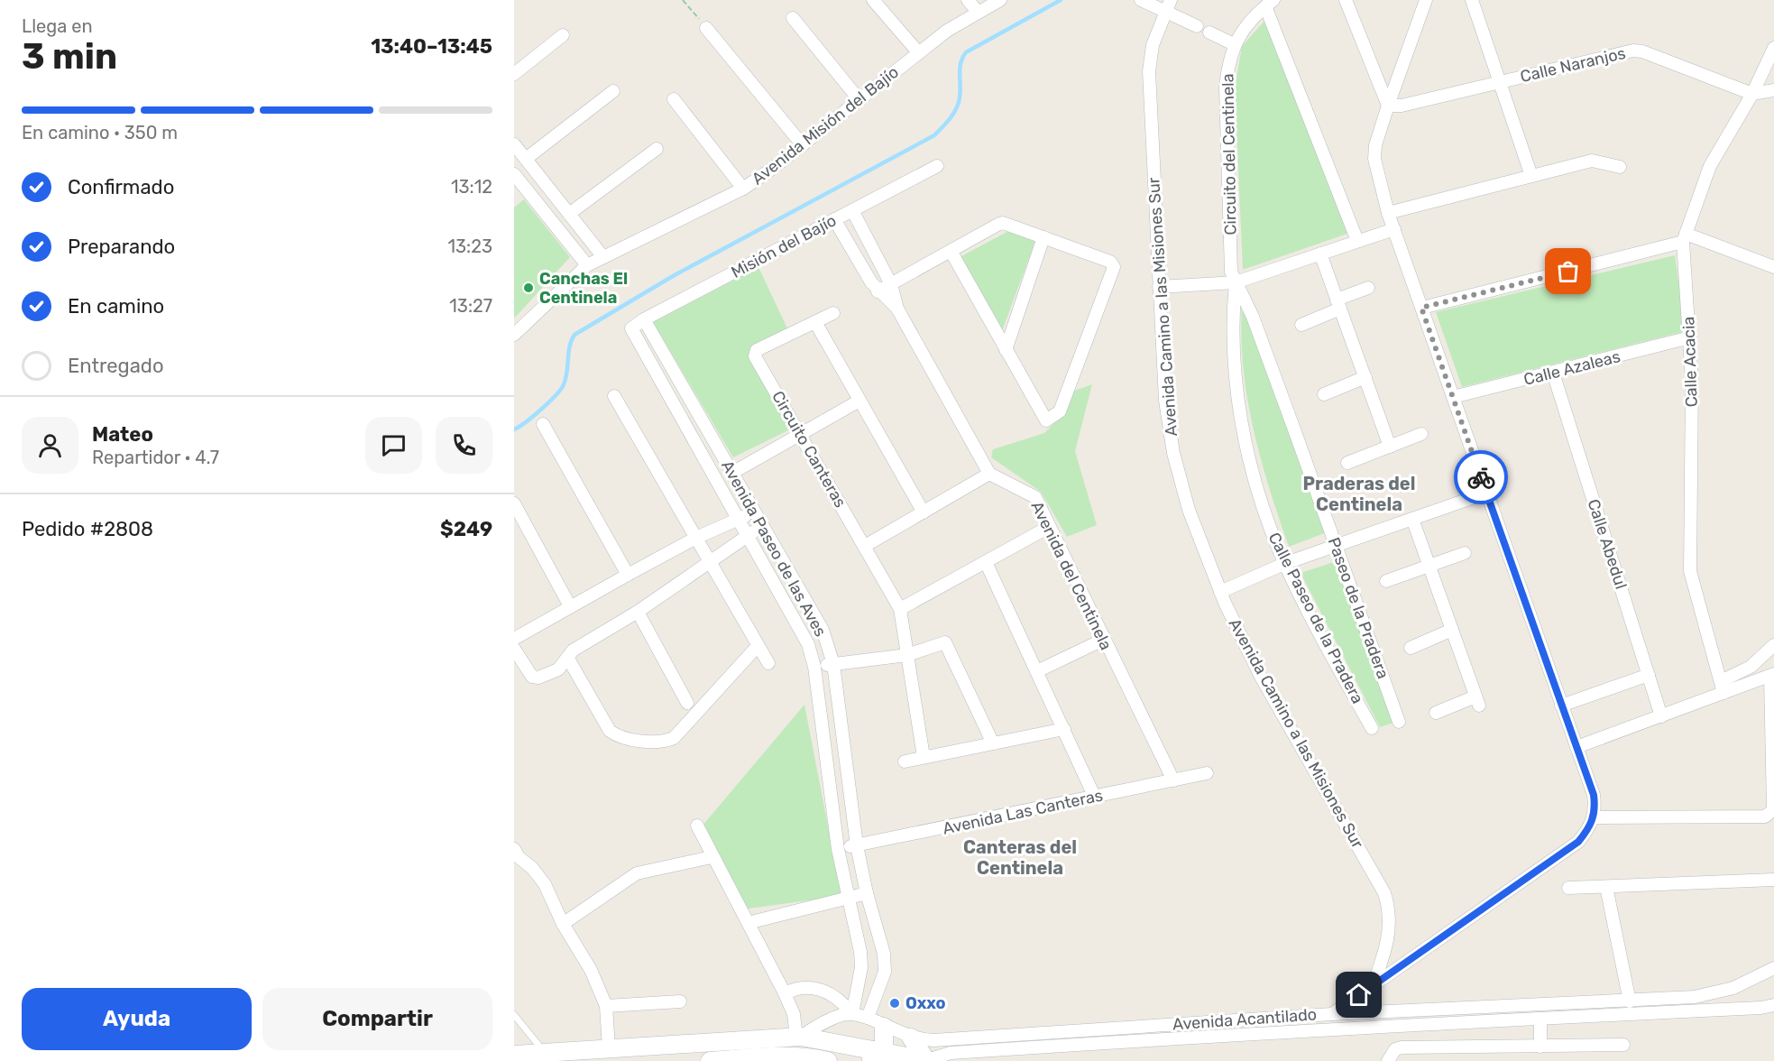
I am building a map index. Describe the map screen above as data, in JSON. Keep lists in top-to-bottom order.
{
  "streets": {
    "street": [
      "Calle Naranjos",
      "Avenida Misión del Bajío",
      "Circuito del Centinela",
      "Misión del Bajío",
      "Avenida Camino a las Misiones Sur",
      "Calle Acacia",
      "Calle Azaleas",
      "Circuito Canteras",
      "Calle Abedul",
      "Avenida Paseo de las Aves",
      "Avenida del Centinela",
      "Paseo de la Pradera",
      "Calle Paseo de la Pradera",
      "Avenida Las Canteras",
      "Avenida Acantilado"
    ]
  },
  "crossings": [
    ["Calle Naranjos", "Calle Acacia"],
    ["Circuito del Centinela", "Paseo de la Pradera"],
    ["Circuito del Centinela", "Calle Paseo de la Pradera"],
    ["Misión del Bajío", "Avenida Paseo de las Aves"],
    ["Calle Acacia", "Calle Azaleas"],
    ["Calle Azaleas", "Calle Abedul"],
    ["Avenida Paseo de las Aves", "Avenida Las Canteras"],
    ["Avenida Paseo de las Aves", "Avenida Acantilado"],
    ["Avenida del Centinela", "Avenida Las Canteras"],
    ["Paseo de la Pradera", "Calle Paseo de la Pradera"]
  ],
  "districts": ["Praderas del Centinela", "Canteras del Centinela"],
  "places": ["Canchas El Centinela", "Oxxo"],
  "page": {
    "heading": ["3 min", "Llega en", "13:40–13:45"],
    "panel": [
      "Mateo",
      "Repartidor · 4.7",
      "Pedido #2808",
      "$249"
    ],
    "bar": "En camino · 350 m",
    "list": [
      ["Confirmado", "13:12"],
      ["Preparando", "13:23"],
      ["En camino", "13:27"],
      "Entregado"
    ],
    "buttons": ["Ayuda", "Compartir"]
  }
}
